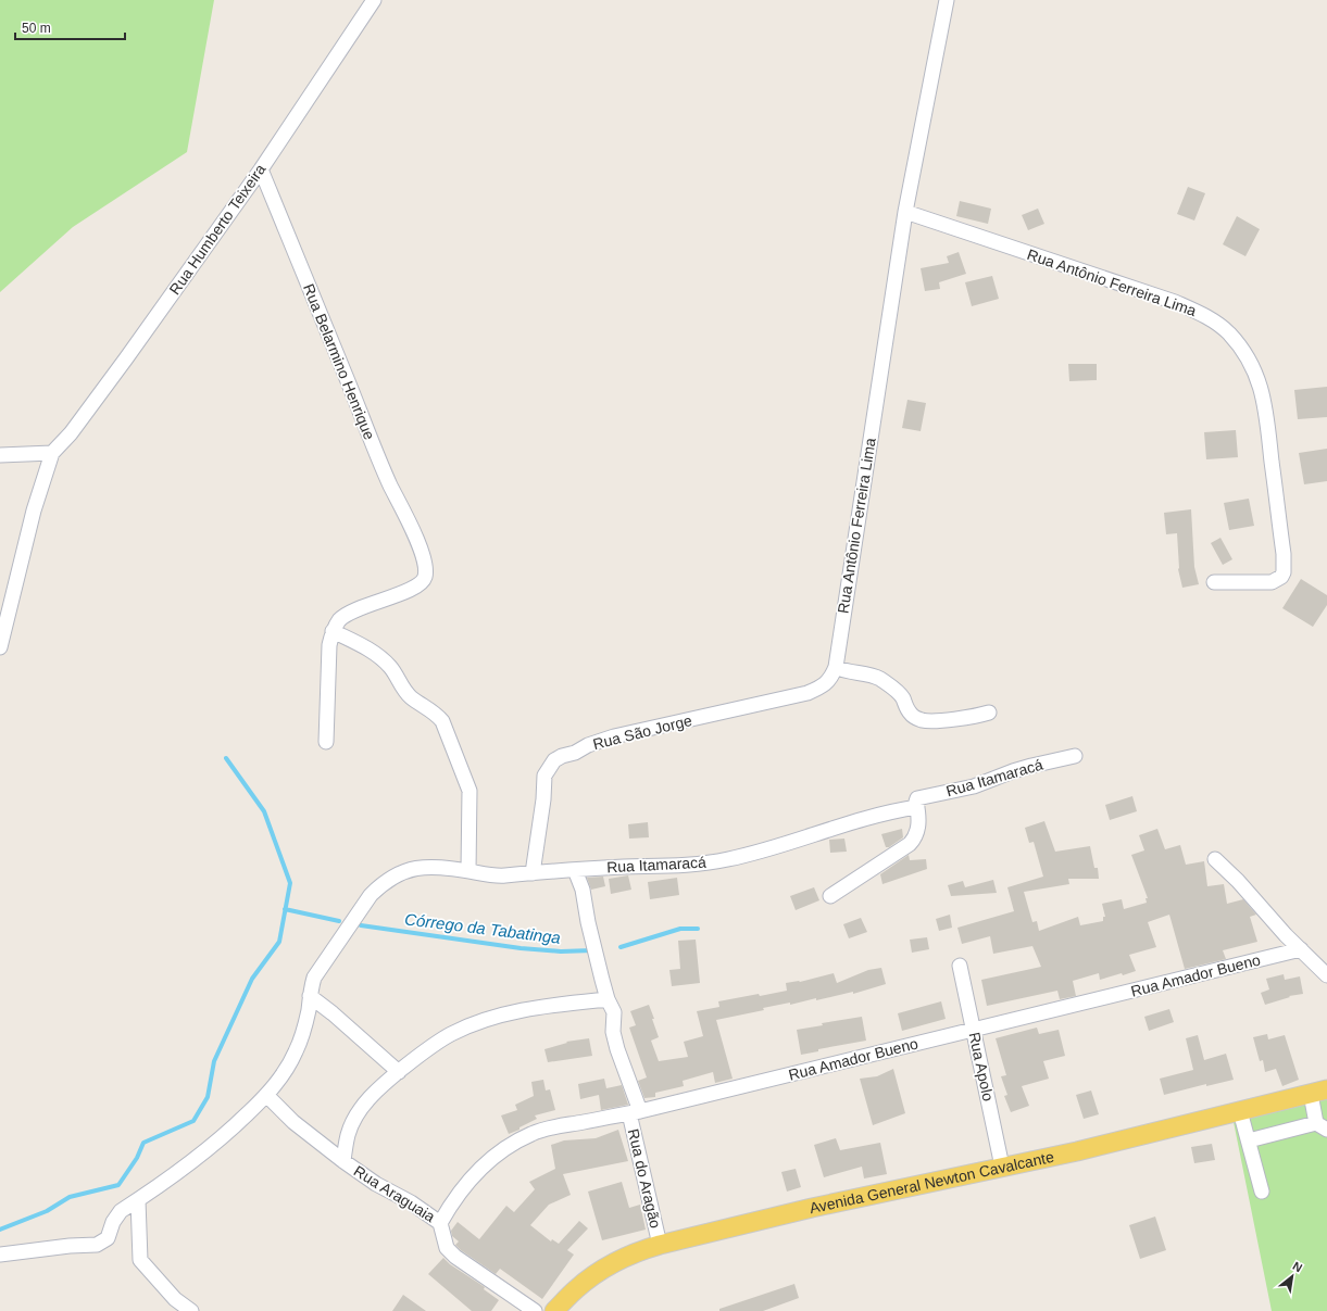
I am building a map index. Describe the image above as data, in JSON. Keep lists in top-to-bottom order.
{
  "streets": {
    "main road": ["Avenida General Newton Cavalcante"],
    "street": [
      "Rua Humberto Teixeira",
      "Rua Antônio Ferreira Lima",
      "Rua Belarmino Henrique",
      "Rua São Jorge",
      "Rua Itamaracá",
      "Rua Amador Bueno",
      "Rua Apolo",
      "Rua do Aragão",
      "Rua Araguaia"
    ]
  },
  "crossings": [
    ["Rua Humberto Teixeira", "Rua Belarmino Henrique"],
    ["Rua Antônio Ferreira Lima", "Rua São Jorge"],
    ["Rua São Jorge", "Rua Itamaracá"],
    ["Rua Itamaracá", "Rua Araguaia"],
    ["Rua Amador Bueno", "Rua Apolo"],
    ["Rua Amador Bueno", "Rua do Aragão"],
    ["Rua Amador Bueno", "Rua Araguaia"],
    ["Rua Apolo", "Avenida General Newton Cavalcante"],
    ["Rua do Aragão", "Avenida General Newton Cavalcante"]
  ],
  "water": ["Córrego da Tabatinga"],
  "scale_bar": "50 m",
  "north": "top right"
}
